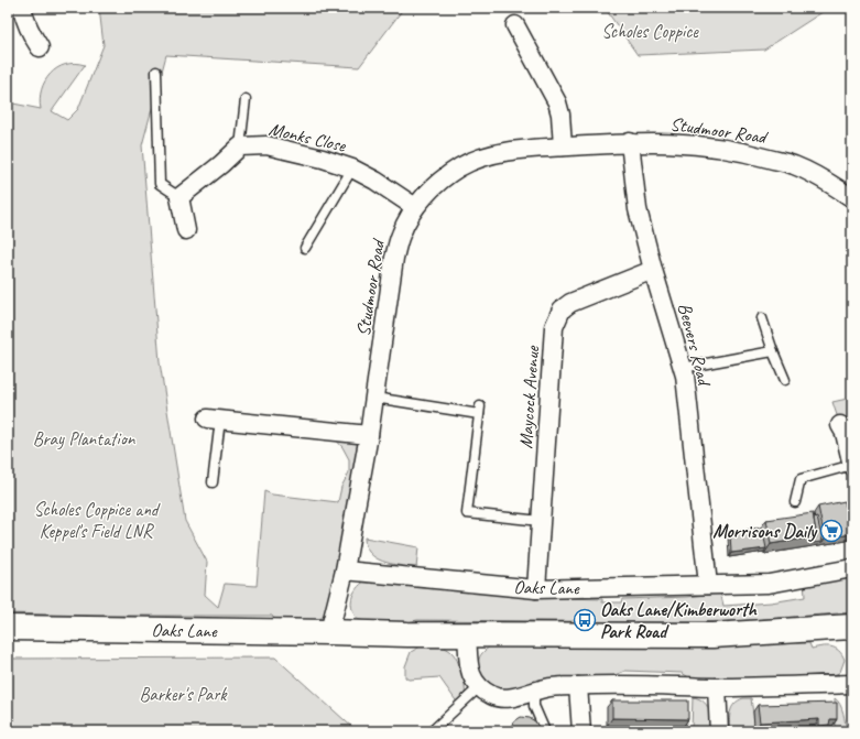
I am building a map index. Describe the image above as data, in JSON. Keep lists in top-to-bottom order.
{
  "streets": {
    "street": [
      "Studmoor Road",
      "Monks Close",
      "Beevers Road",
      "Maycock Avenue",
      "Oaks Lane"
    ]
  },
  "crossings": [
    ["Studmoor Road", "Monks Close"],
    ["Studmoor Road", "Beevers Road"],
    ["Studmoor Road", "Oaks Lane"],
    ["Beevers Road", "Maycock Avenue"],
    ["Beevers Road", "Oaks Lane"],
    ["Maycock Avenue", "Oaks Lane"]
  ],
  "parks": [
    "Scholes Coppice",
    "Bray Plantation",
    "Scholes Coppice and Keppel's Field LNR",
    "Barker's Park"
  ],
  "places": {
    "supermarket": ["Morrisons Daily"],
    "bus stop": ["Oaks Lane/Kimberworth Park Road"]
  }
}
